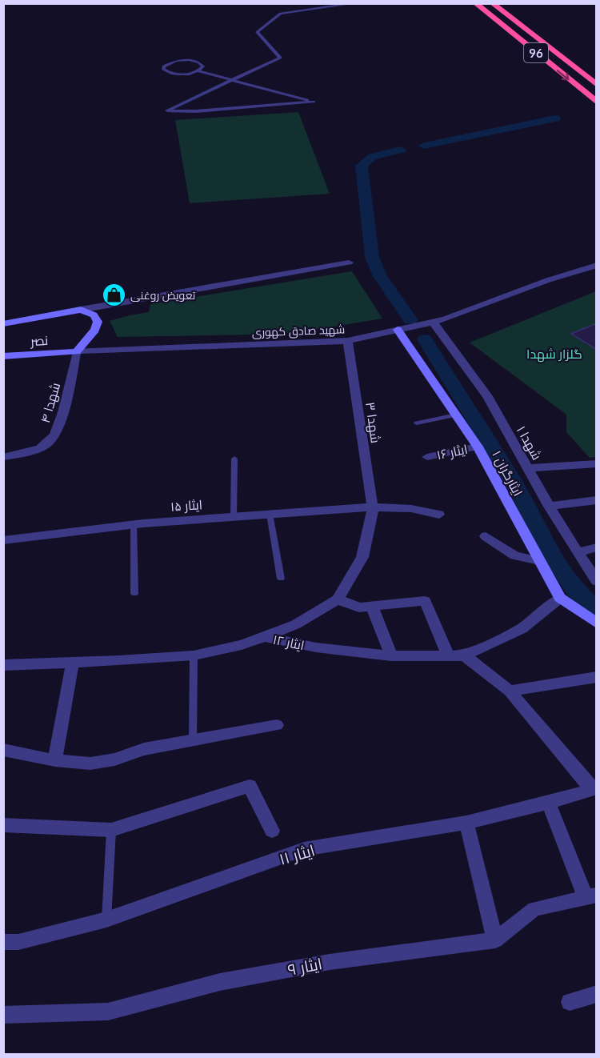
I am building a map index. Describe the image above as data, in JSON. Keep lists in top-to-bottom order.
{
  "streets": {
    "highway": ["96"],
    "street": [
      "شهید صادق کهوری",
      "نصر",
      "شهدا ۴",
      "شهدا ۳",
      "شهدا ۱",
      "ایثار ۱۶",
      "ایثارگران ۱",
      "ایثار ۱۵",
      "ایثار ۱۲",
      "ایثار ۱۱",
      "ایثار ۹"
    ]
  },
  "crossings": [
    ["شهید صادق کهوری", "نصر"],
    ["شهید صادق کهوری", "شهدا ۴"],
    ["شهید صادق کهوری", "شهدا ۳"],
    ["شهید صادق کهوری", "شهدا ۱"],
    ["شهید صادق کهوری", "ایثارگران ۱"],
    ["نصر", "شهدا ۴"],
    ["شهدا ۳", "ایثار ۱۵"],
    ["ایثار ۱۶", "ایثارگران ۱"],
    ["ایثارگران ۱", "ایثار ۱۲"]
  ],
  "parks": ["گلزار شهدا"],
  "places": {
    "shop": ["تعویض روغنی"]
  }
}
